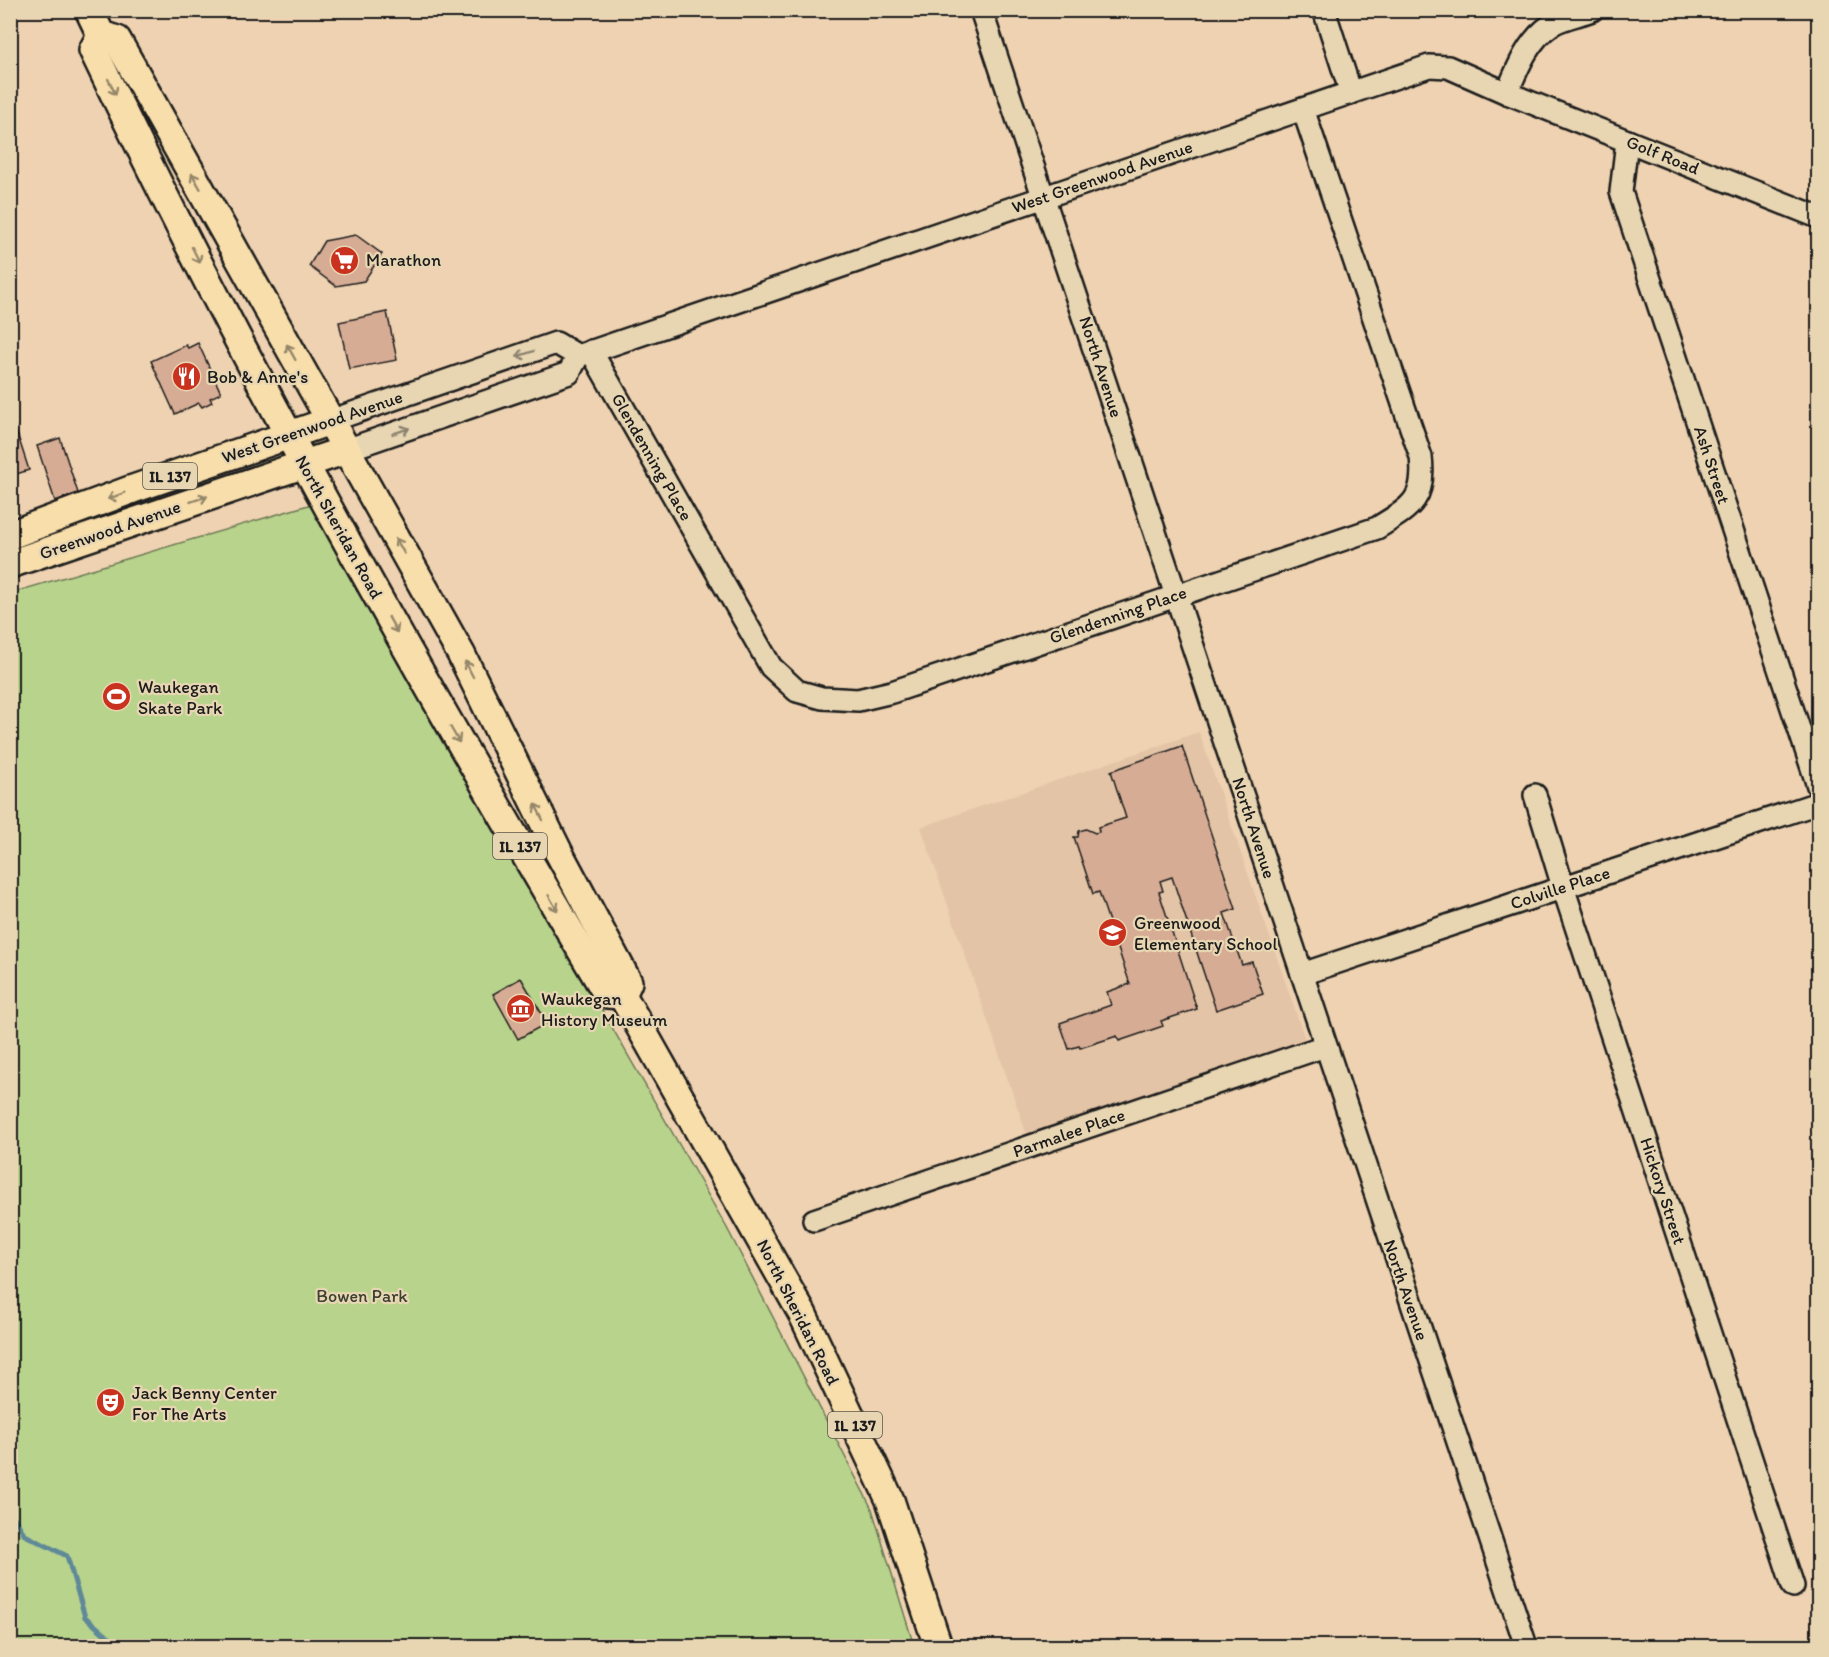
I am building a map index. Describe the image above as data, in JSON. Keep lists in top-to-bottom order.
{
  "streets": {
    "main road": [
      "West Greenwood Avenue",
      "IL 137",
      "North Sheridan Road",
      "Greenwood Avenue"
    ],
    "street": [
      "Golf Road",
      "North Avenue",
      "Glendenning Place",
      "Ash Street",
      "Colville Place",
      "Parmalee Place",
      "Hickory Street"
    ]
  },
  "crossings": [
    ["Golf Road", "West Greenwood Avenue"],
    ["Golf Road", "Ash Street"],
    ["West Greenwood Avenue", "North Avenue"],
    ["West Greenwood Avenue", "Glendenning Place"],
    ["West Greenwood Avenue", "North Sheridan Road"],
    ["West Greenwood Avenue", "Greenwood Avenue"],
    ["North Avenue", "Glendenning Place"],
    ["North Avenue", "Colville Place"],
    ["North Avenue", "Parmalee Place"],
    ["North Sheridan Road", "Greenwood Avenue"],
    ["Colville Place", "Hickory Street"]
  ],
  "one_way": ["Greenwood Avenue"],
  "parks": ["Bowen Park"],
  "places": {
    "supermarket": ["Marathon"],
    "restaurant": ["Bob & Anne's"],
    "sports": ["Waukegan Skate Park"],
    "school or university": ["Greenwood Elementary School"],
    "museum": ["Waukegan History Museum"],
    "theatre": ["Jack Benny Center For The Arts"]
  }
}
